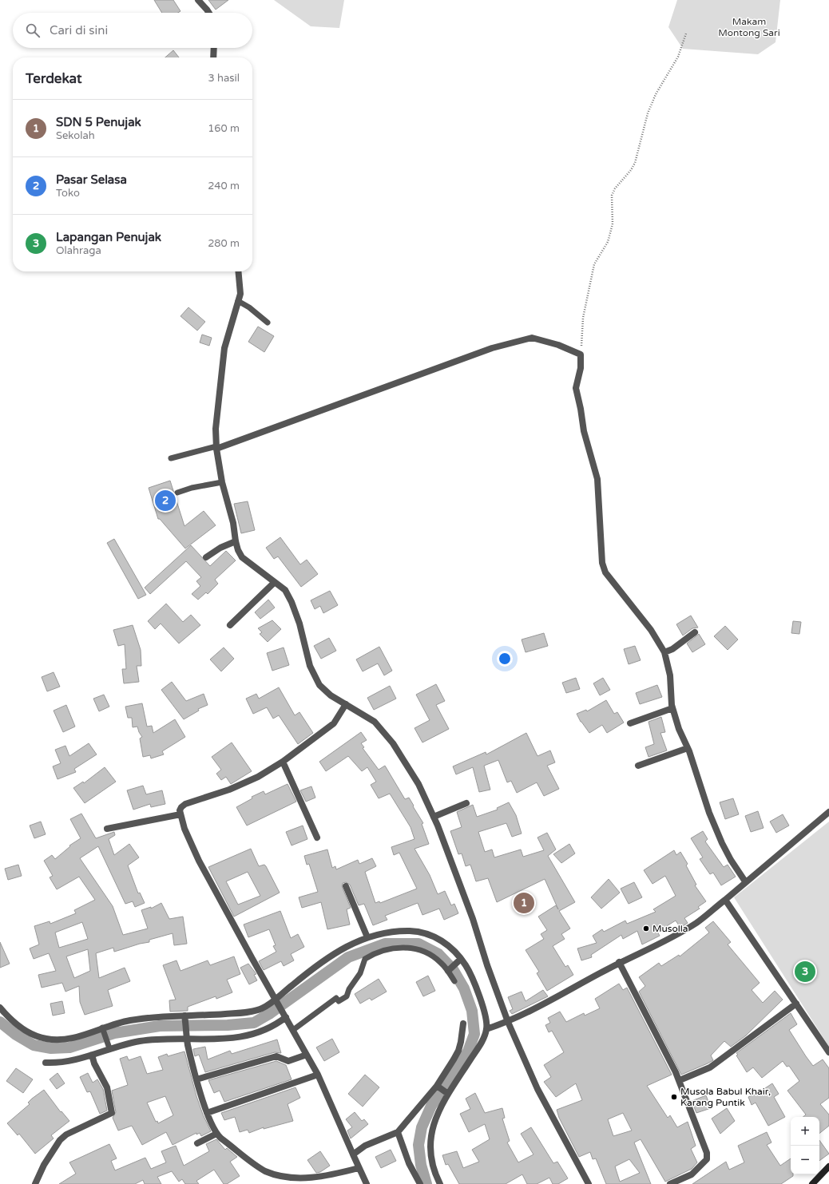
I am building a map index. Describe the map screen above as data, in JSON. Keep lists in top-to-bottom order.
{
  "parks": ["Makam Montong Sari"],
  "places": ["Musolla", "Musola Babul Khair, Karang Puntik"],
  "page": {
    "search": "Cari di sini",
    "heading": ["Terdekat", "3 hasil"],
    "list": [
      {
        "mark": "1",
        "name": "SDN 5 Penujak",
        "note": "Sekolah",
        "value": "160 m"
      },
      {
        "mark": "2",
        "name": "Pasar Selasa",
        "note": "Toko",
        "value": "240 m"
      },
      {
        "mark": "3",
        "name": "Lapangan Penujak",
        "note": "Olahraga",
        "value": "280 m"
      }
    ],
    "pins": ["2", "1", "3"],
    "map_buttons": ["+", "−"]
  }
}
